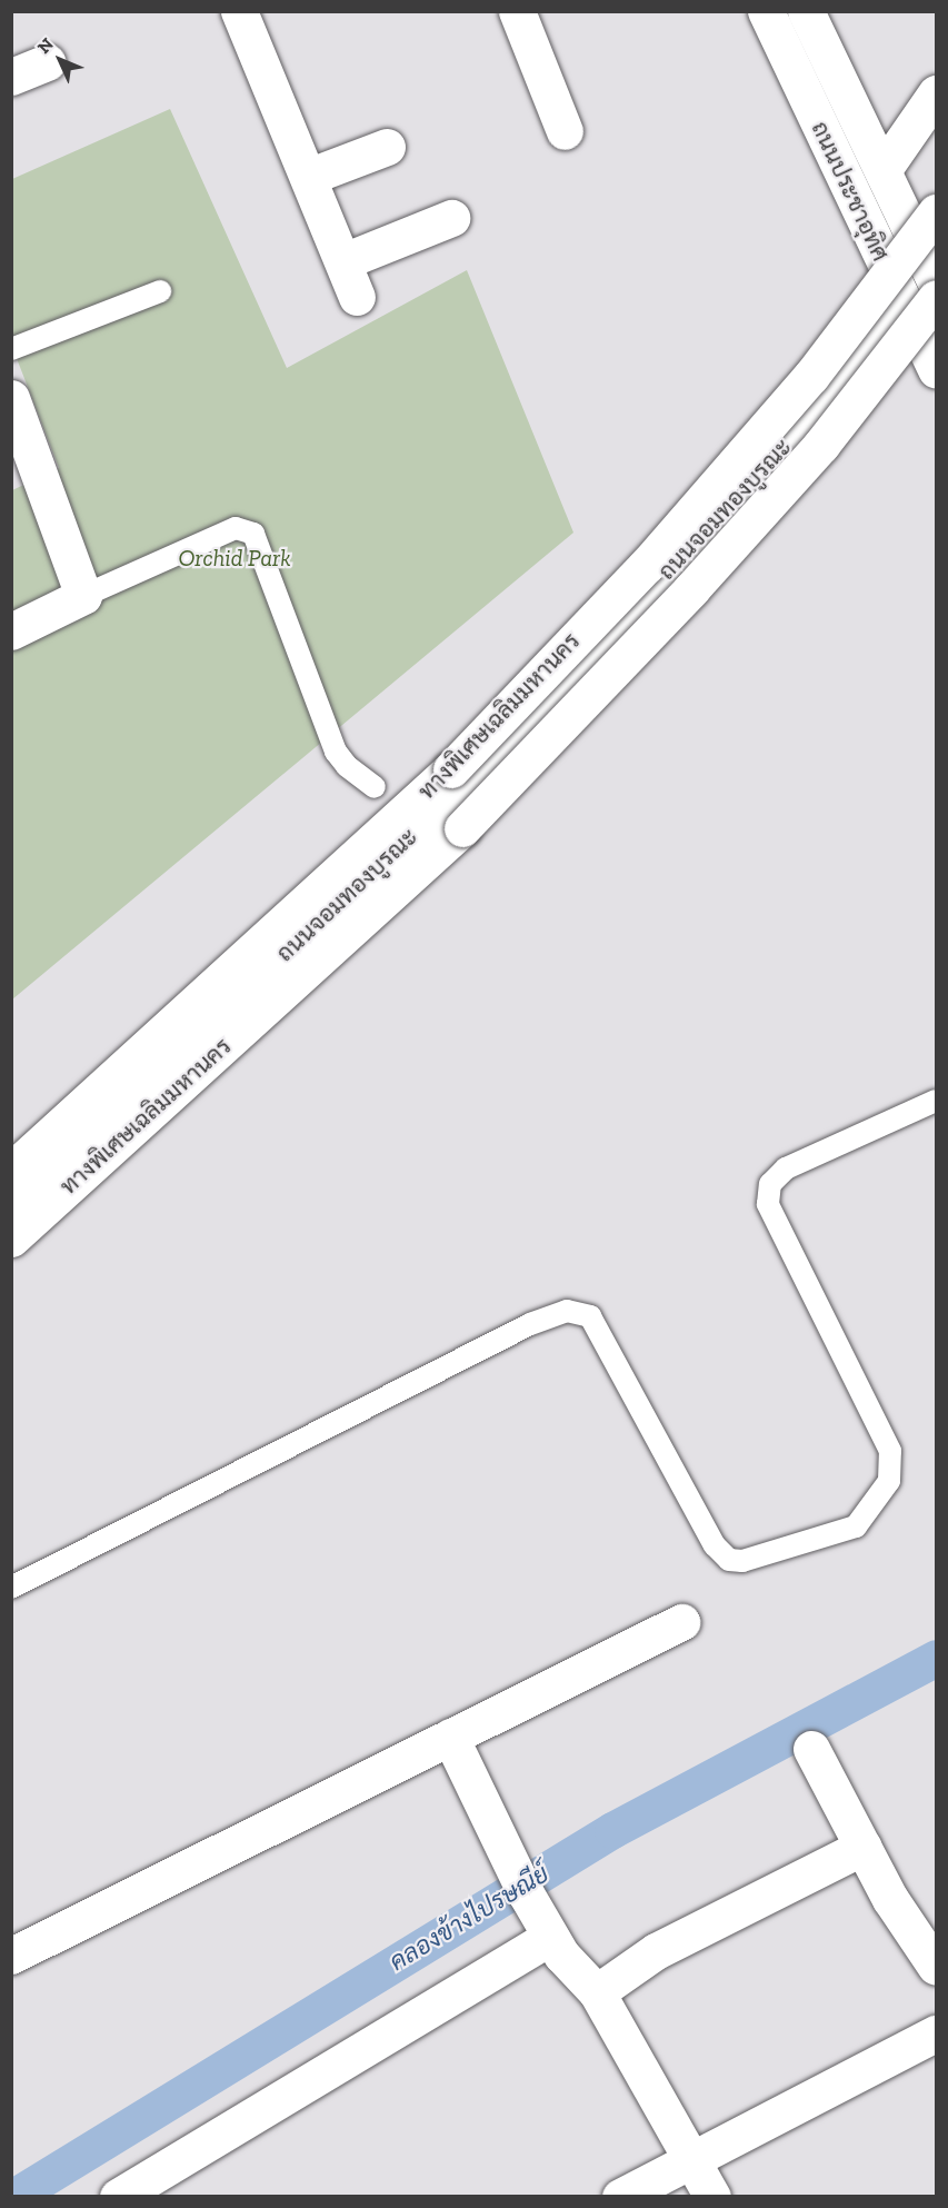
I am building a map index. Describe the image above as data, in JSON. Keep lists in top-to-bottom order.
{
  "streets": {
    "main road": ["ถนนประชาอุทิศ", "ถนนจอมทองบูรณะ", "ทางพิเศษเฉลิมมหานคร"]
  },
  "crossings": [
    ["ถนนประชาอุทิศ", "ถนนจอมทองบูรณะ"],
    ["ถนนประชาอุทิศ", "ทางพิเศษเฉลิมมหานคร"],
    ["ถนนจอมทองบูรณะ", "ทางพิเศษเฉลิมมหานคร"]
  ],
  "water": ["คลองข้างไปรษณีย์"],
  "parks": ["Orchid Park"],
  "north": "top left"
}
